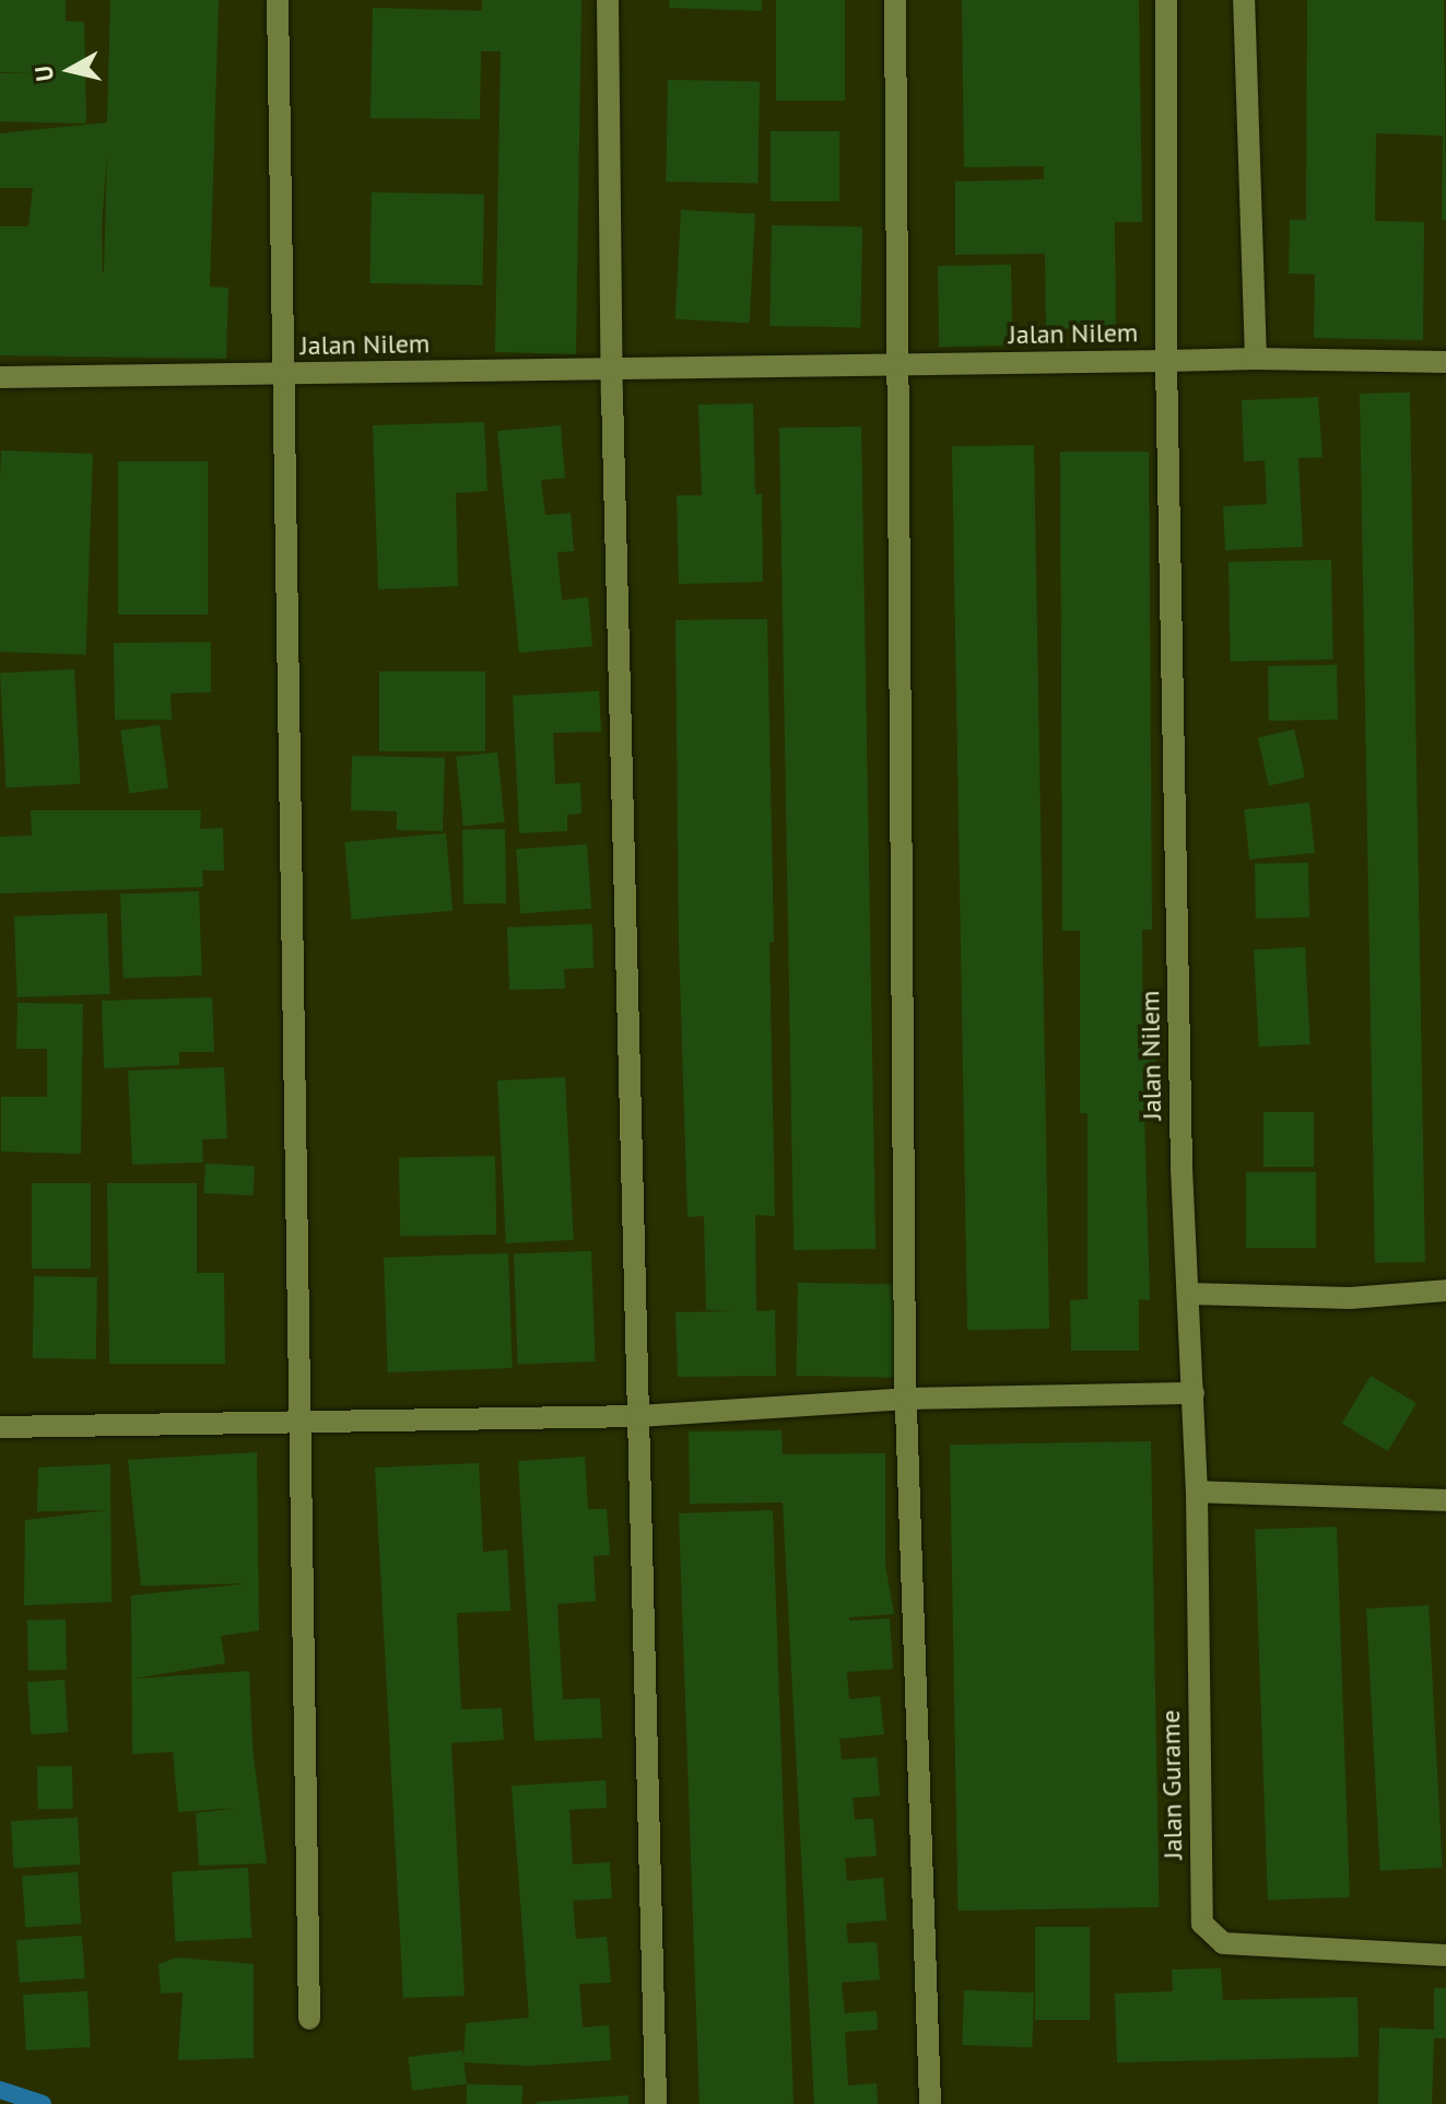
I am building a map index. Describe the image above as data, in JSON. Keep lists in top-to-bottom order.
{
  "streets": {
    "street": ["Jalan Nilem", "Jalan Gurame"]
  },
  "crossings": [
    ["Jalan Nilem", "Jalan Gurame"]
  ],
  "north": "left"
}
